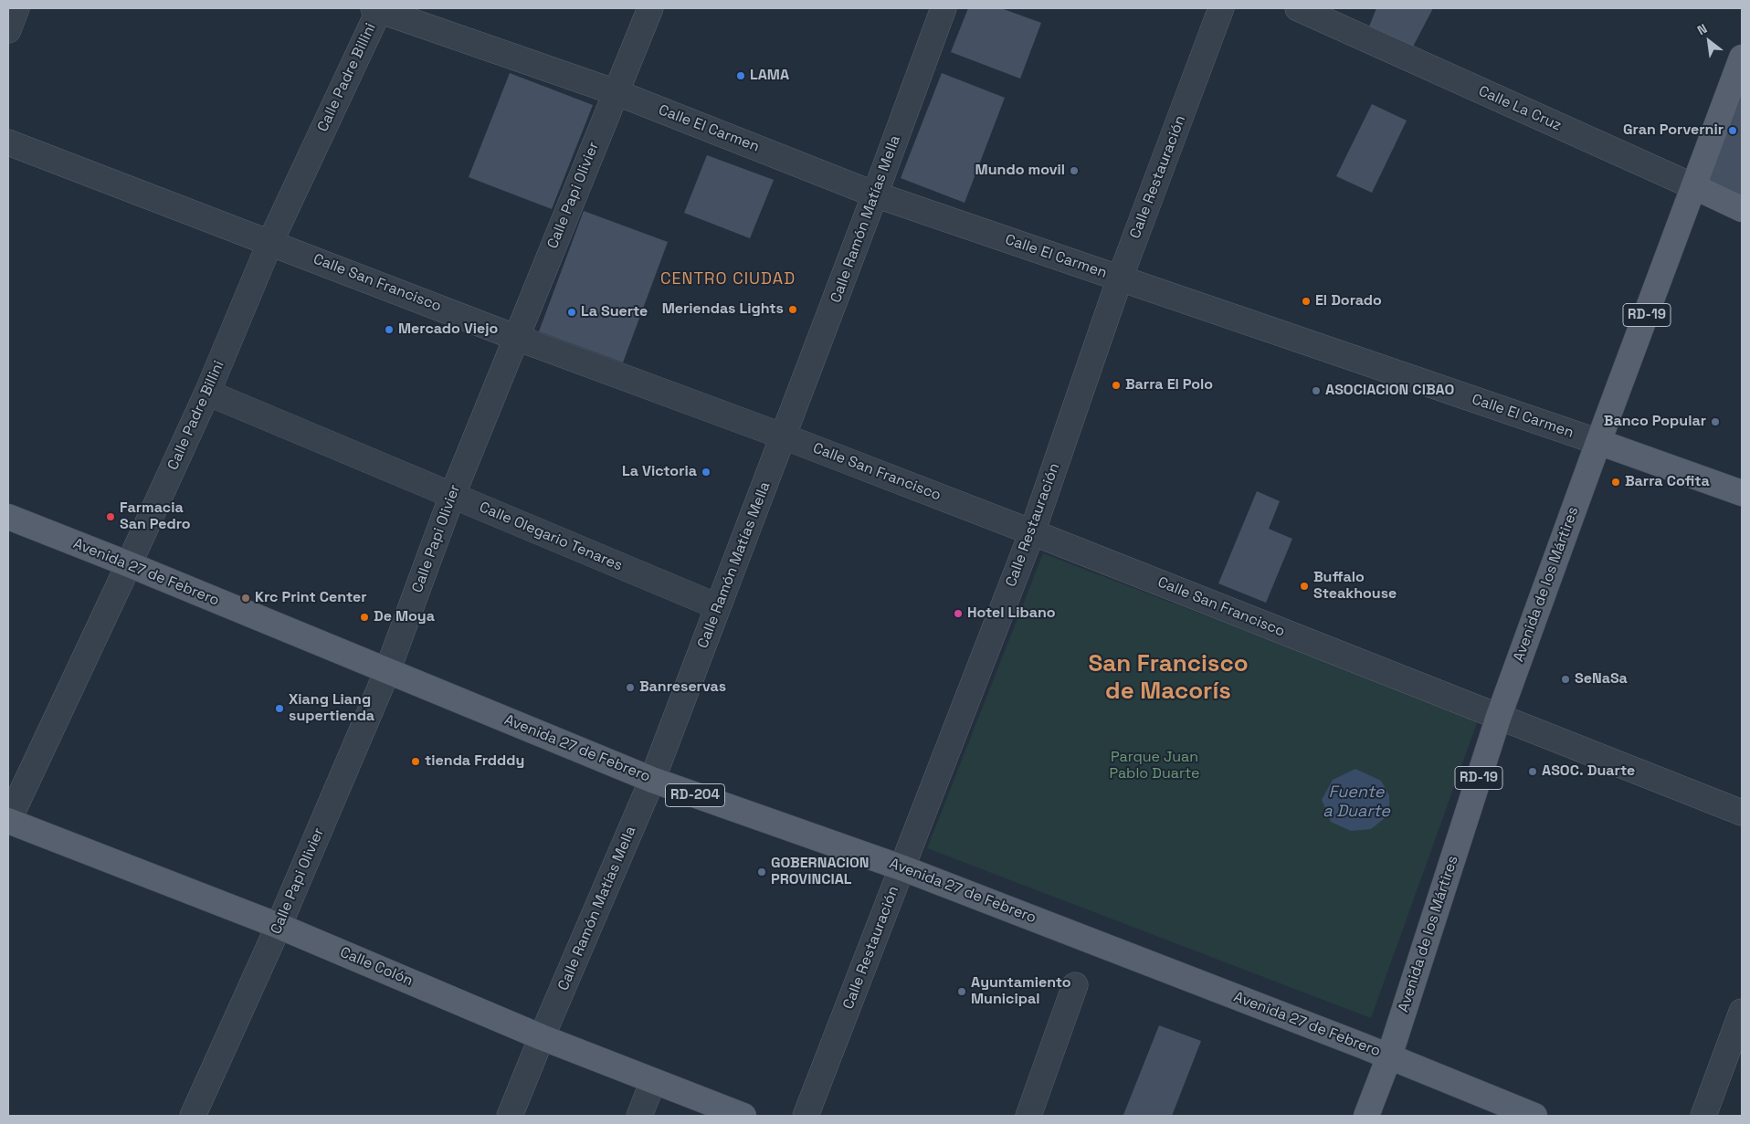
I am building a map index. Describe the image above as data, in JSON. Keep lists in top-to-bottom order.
{
  "streets": {
    "main road": [
      "Calle La Cruz",
      "Calle El Carmen",
      "RD-19",
      "Avenida 27 de Febrero",
      "Avenida de los Mártires",
      "RD-204",
      "Calle Colón"
    ],
    "street": [
      "Calle Padre Billini",
      "Calle Restauración",
      "Calle Papi Olivier",
      "Calle Ramón Matías Mella",
      "Calle San Francisco",
      "Calle Olegario Tenares"
    ]
  },
  "crossings": [
    ["Calle Padre Billini", "Calle El Carmen"],
    ["Calle Padre Billini", "Calle San Francisco"],
    ["Calle Padre Billini", "Calle Olegario Tenares"],
    ["Calle Padre Billini", "Avenida 27 de Febrero"],
    ["Calle Padre Billini", "Calle Colón"],
    ["Calle La Cruz", "Avenida de los Mártires"],
    ["Calle El Carmen", "Calle Restauración"],
    ["Calle El Carmen", "Calle Papi Olivier"],
    ["Calle El Carmen", "Calle Ramón Matías Mella"],
    ["Calle El Carmen", "Avenida de los Mártires"],
    ["Calle Restauración", "Calle San Francisco"],
    ["Calle Restauración", "Avenida 27 de Febrero"],
    ["Calle Papi Olivier", "Calle San Francisco"],
    ["Calle Papi Olivier", "Calle Olegario Tenares"],
    ["Calle Papi Olivier", "Avenida 27 de Febrero"],
    ["Calle Papi Olivier", "Calle Colón"],
    ["Calle Ramón Matías Mella", "Calle San Francisco"],
    ["Calle Ramón Matías Mella", "Calle Olegario Tenares"],
    ["Calle Ramón Matías Mella", "Avenida 27 de Febrero"],
    ["Calle Ramón Matías Mella", "Calle Colón"],
    ["Calle San Francisco", "Avenida de los Mártires"],
    ["Avenida 27 de Febrero", "Avenida de los Mártires"]
  ],
  "districts": ["CENTRO CIUDAD", "San Francisco de Macorís"],
  "water": ["Fuente a Duarte"],
  "parks": ["Parque Juan Pablo Duarte"],
  "places": [
    "LAMA",
    "Gran Porvernir",
    "Mundo movil",
    "El Dorado",
    "Meriendas Lights",
    "La Suerte",
    "Mercado Viejo",
    "Barra El Polo",
    "ASOCIACION CIBAO",
    "Banco Popular",
    "La Victoria",
    "Barra Cofita",
    "Farmacia San Pedro",
    "Buffalo Steakhouse",
    "Krc Print Center",
    "Hotel Libano",
    "De Moya",
    "SeNaSa",
    "Banreservas",
    "Xiang Liang supertienda",
    "tienda Frdddy",
    "ASOC. Duarte",
    "GOBERNACION PROVINCIAL",
    "Ayuntamiento Municipal"
  ],
  "north": "top left"
}
